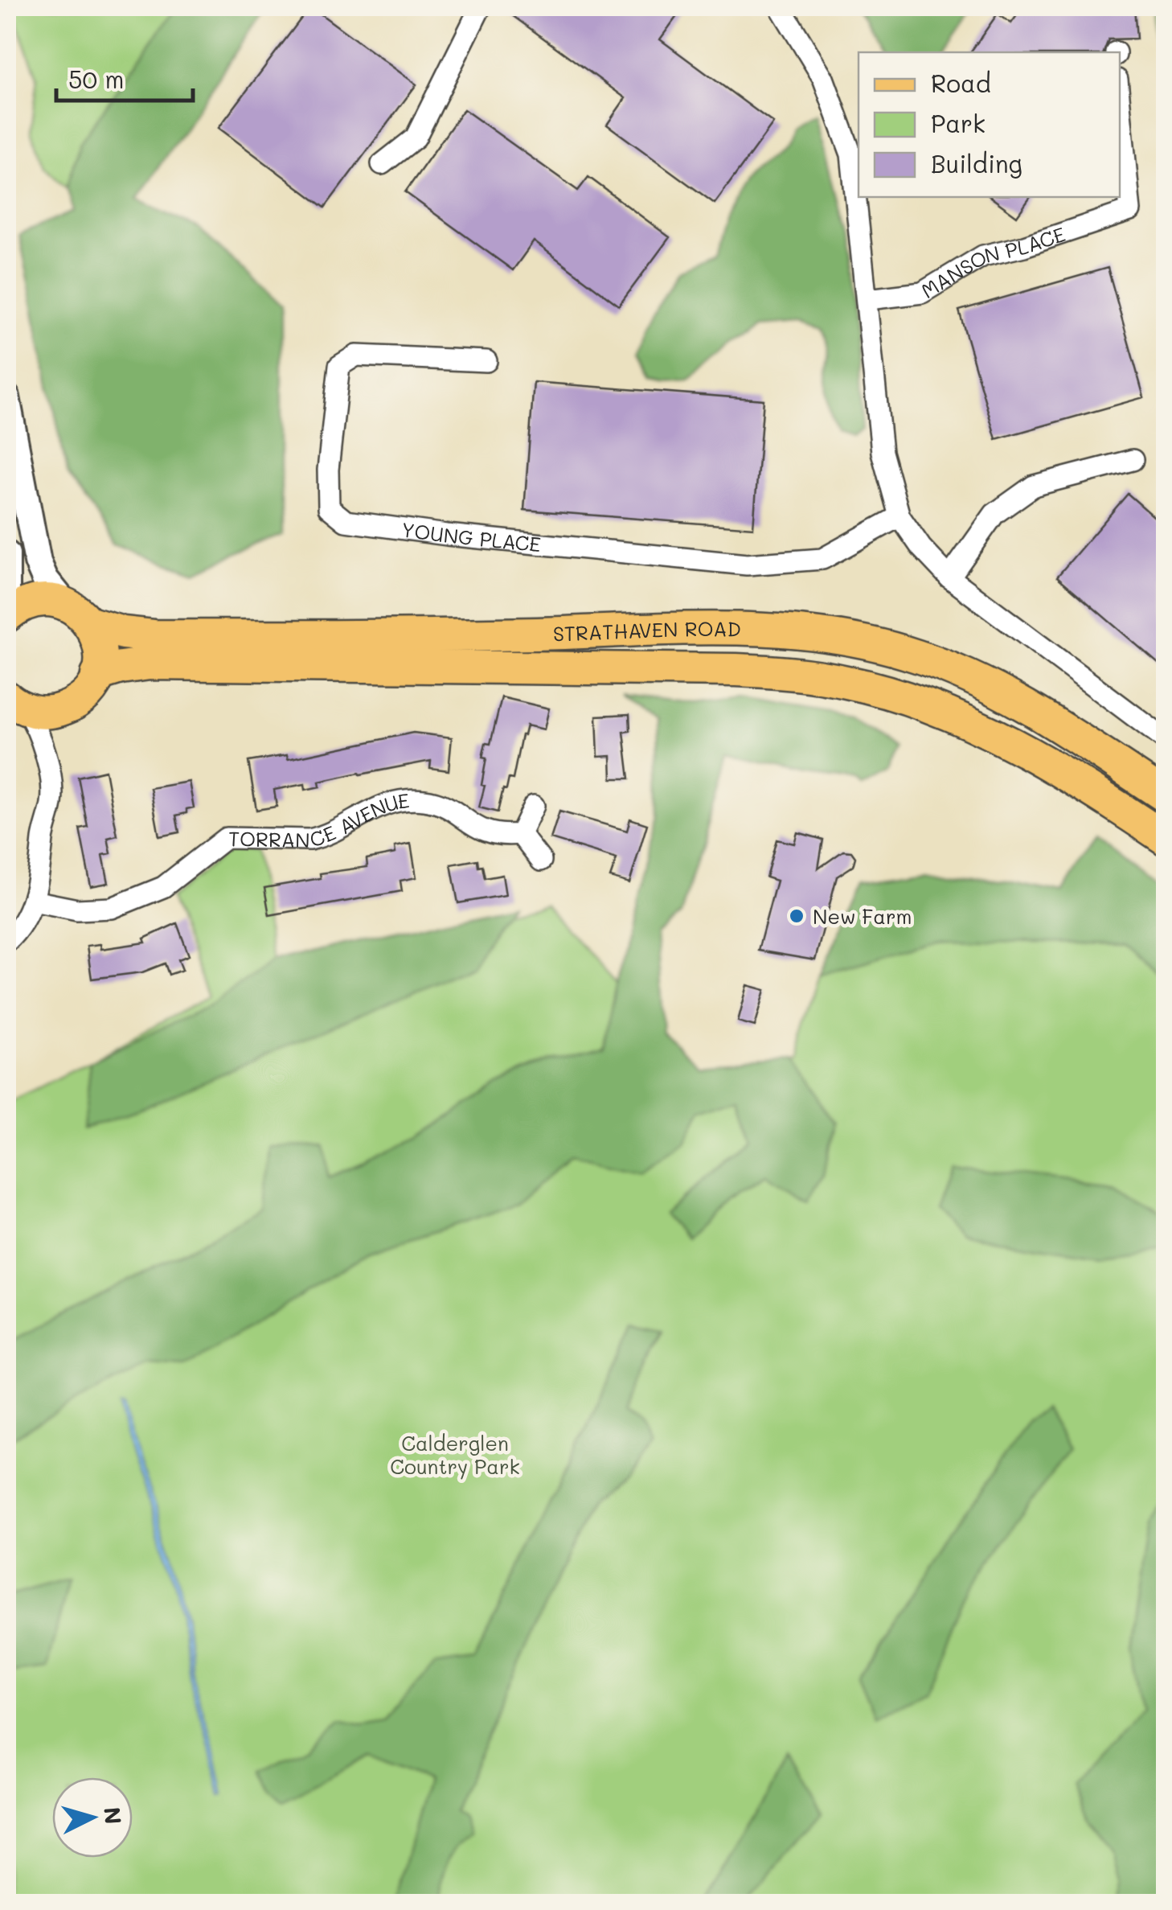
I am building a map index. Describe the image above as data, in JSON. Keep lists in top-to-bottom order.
{
  "streets": {
    "main road": ["STRATHAVEN ROAD"],
    "street": ["MANSON PLACE", "YOUNG PLACE", "TORRANCE AVENUE"]
  },
  "parks": ["Calderglen Country Park"],
  "places": ["New Farm"],
  "legend": ["Road", "Park", "Building"],
  "scale_bar": "50 m",
  "north": "right"
}
